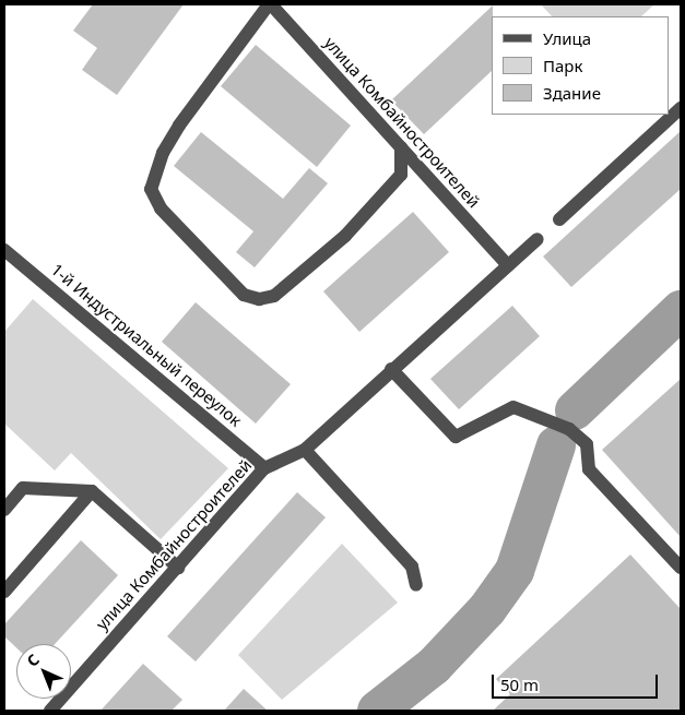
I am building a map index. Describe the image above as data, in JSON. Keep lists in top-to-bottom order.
{
  "streets": {
    "street": ["улица Комбайностроителей", "1-й Индустриальный переулок"]
  },
  "crossings": [
    ["улица Комбайностроителей", "1-й Индустриальный переулок"]
  ],
  "legend": ["Улица", "Парк", "Здание"],
  "scale_bar": "50 m",
  "north": "top left"
}
